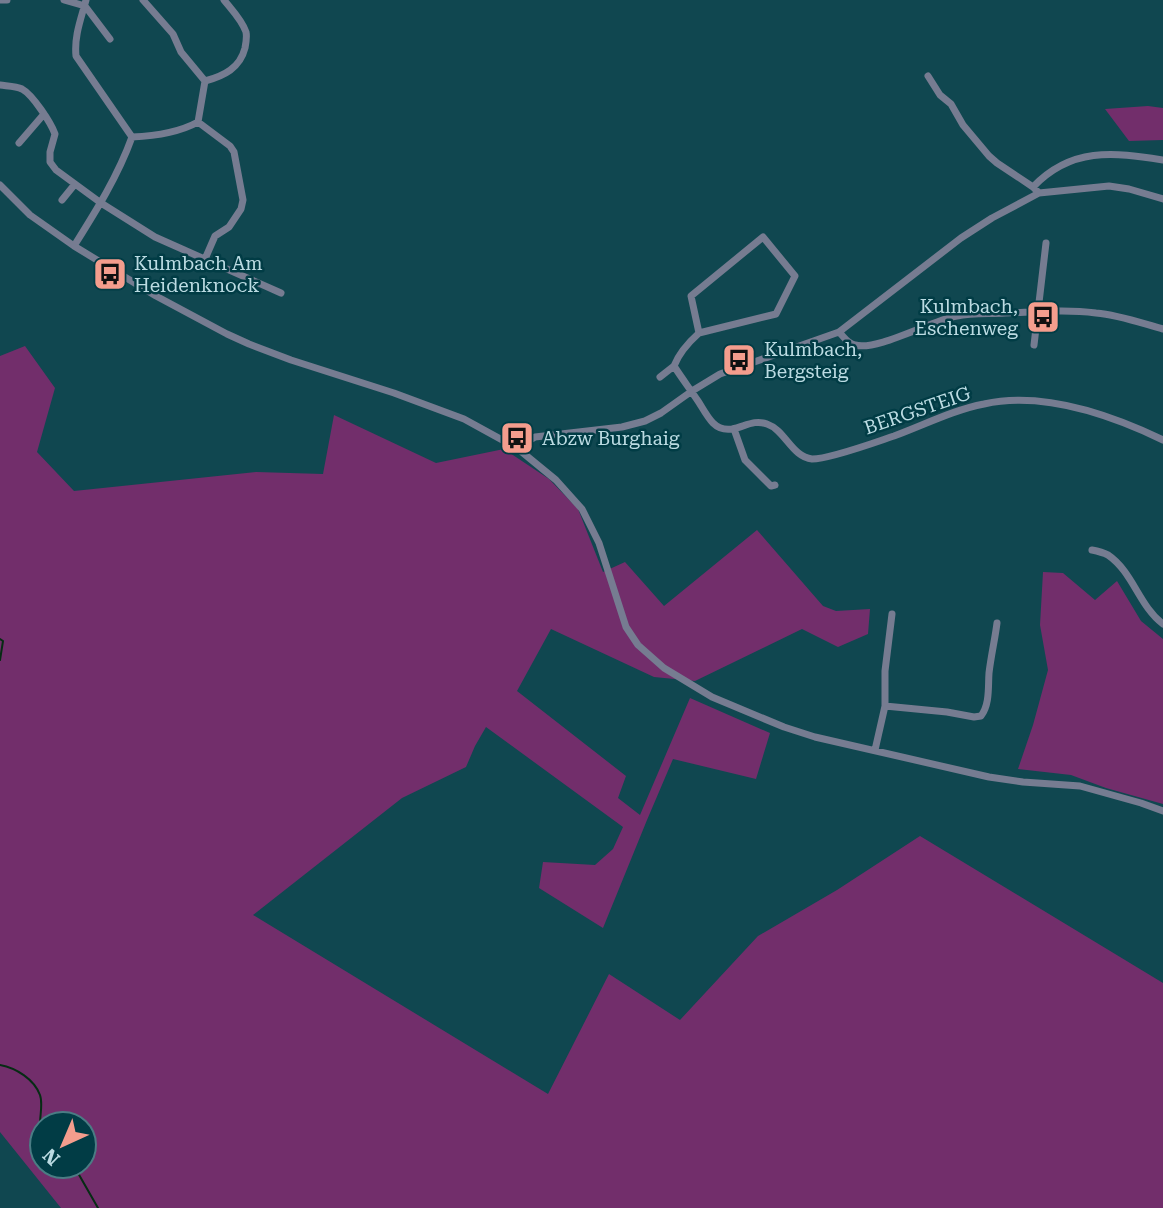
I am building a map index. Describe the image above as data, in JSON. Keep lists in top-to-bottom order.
{
  "streets": {
    "street": ["BERGSTEIG"]
  },
  "places": {
    "bus stop": [
      "Kulmbach Am Heidenknock",
      "Kulmbach, Eschenweg",
      "Kulmbach, Bergsteig",
      "Abzw Burghaig"
    ]
  },
  "north": "bottom left"
}
